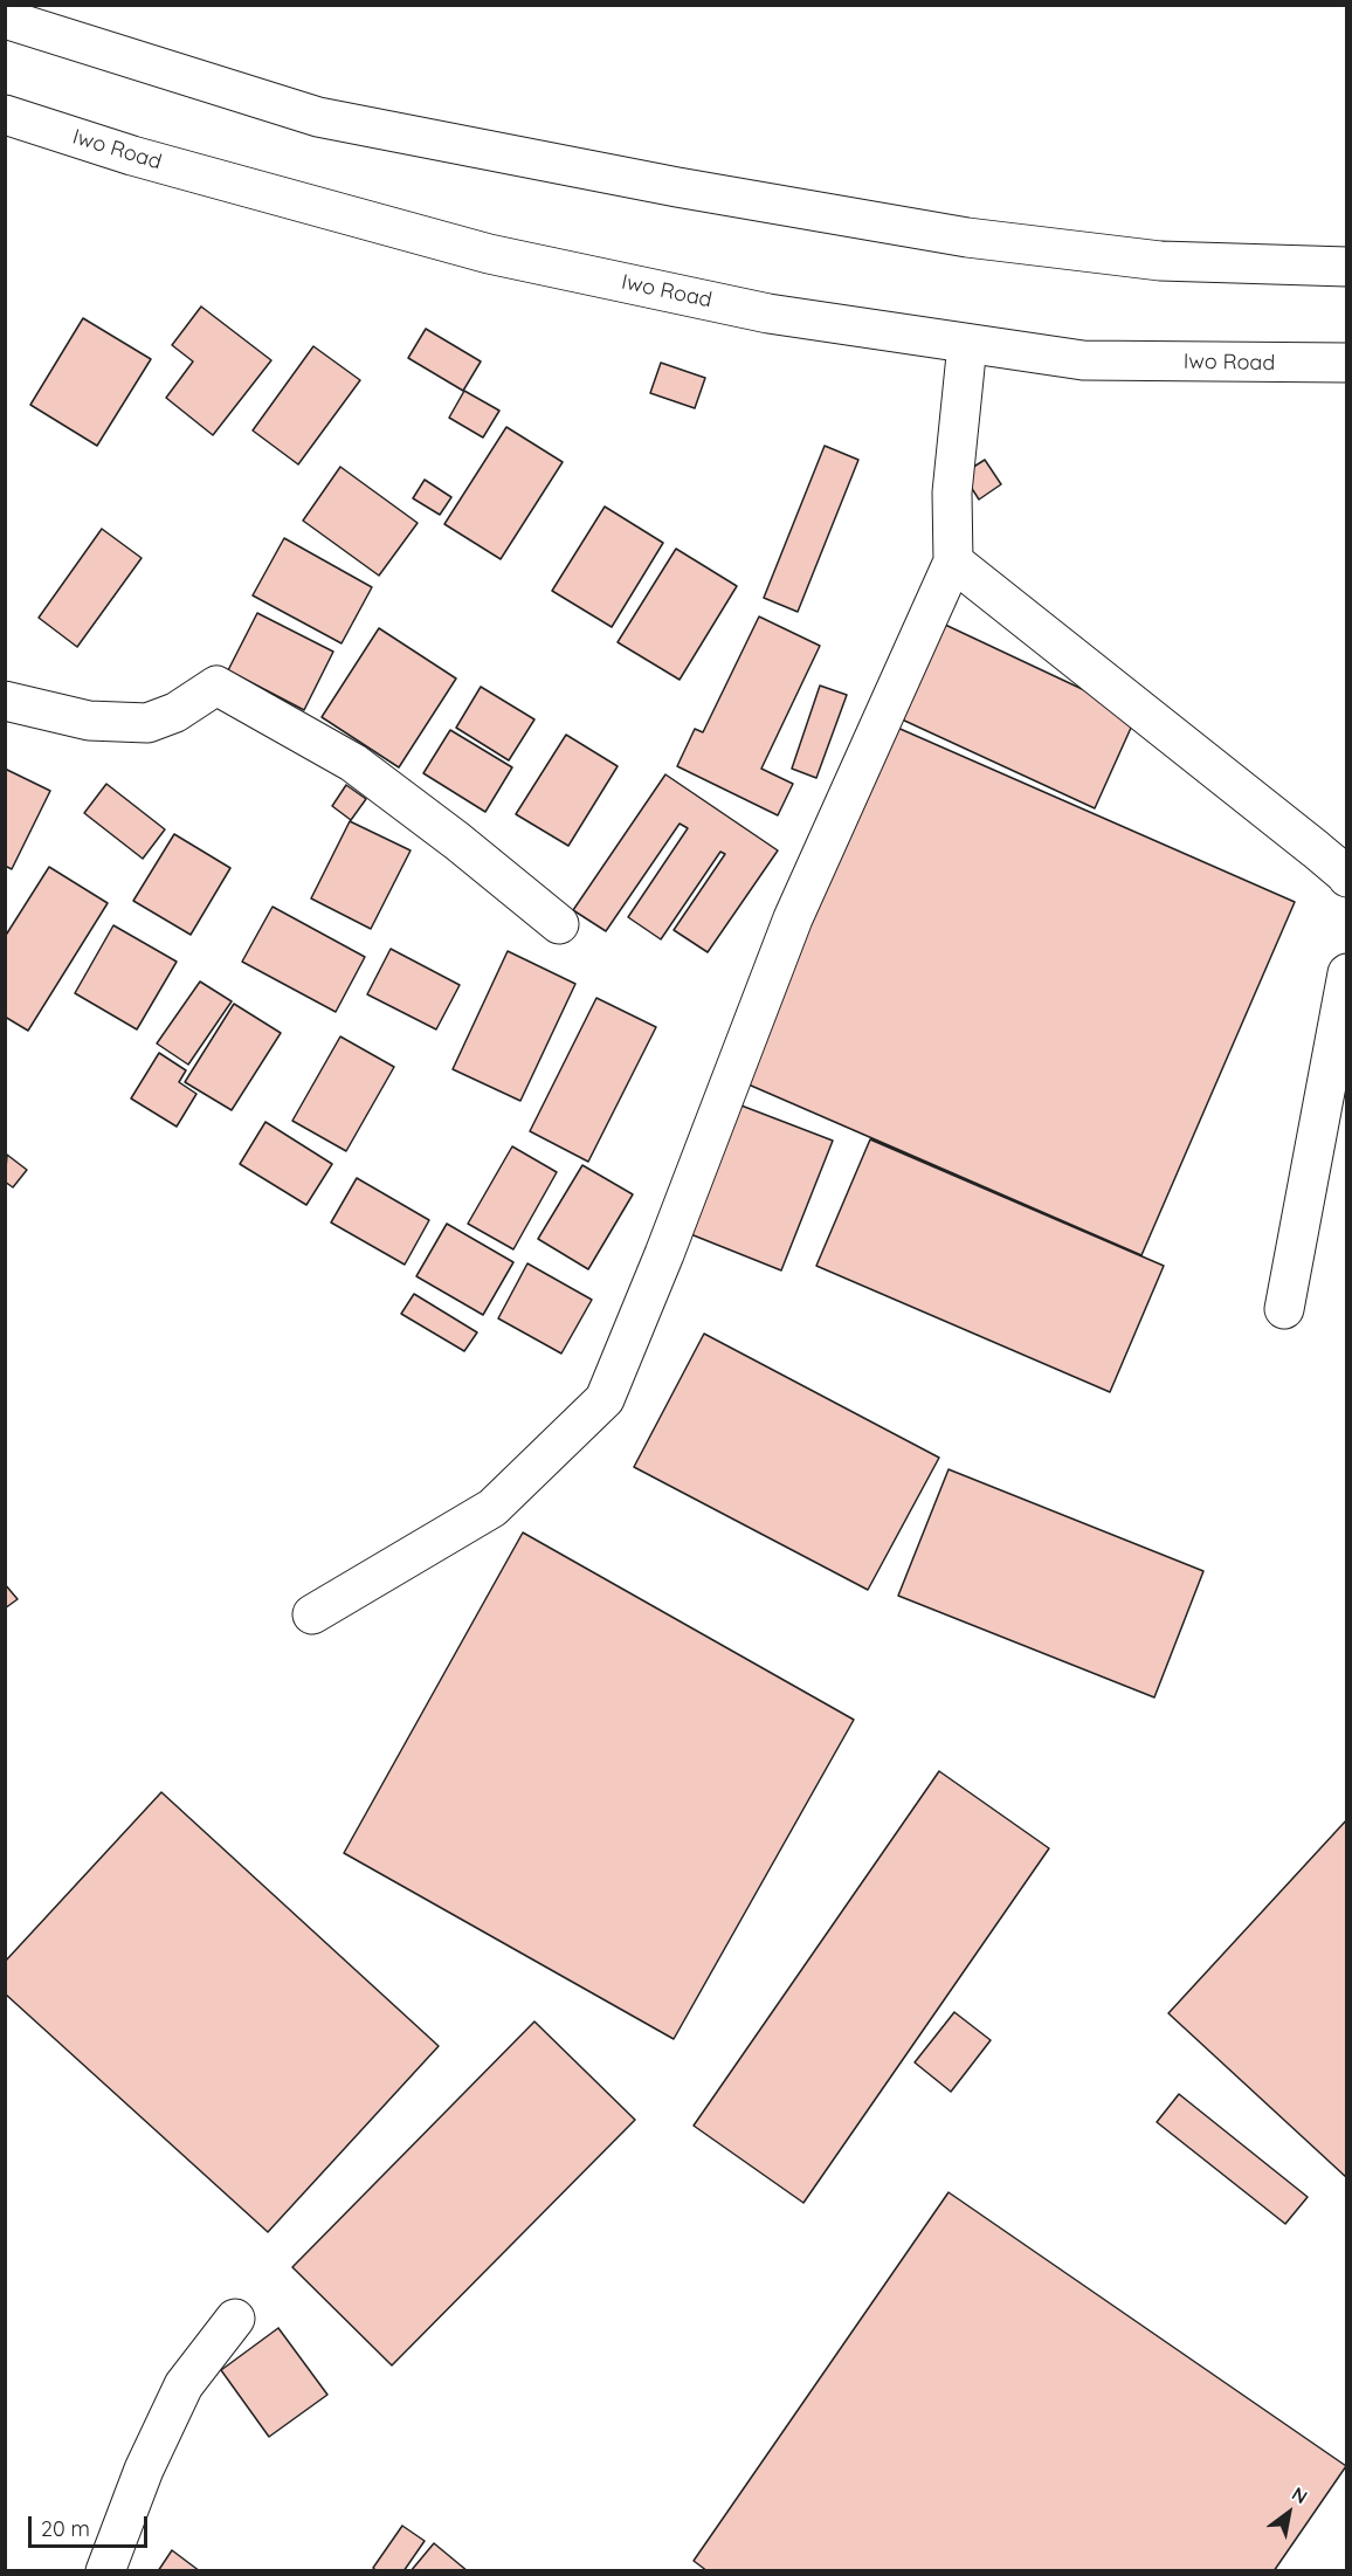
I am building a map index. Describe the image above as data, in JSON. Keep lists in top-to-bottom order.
{
  "streets": {
    "street": ["Iwo Road"]
  },
  "scale_bar": "20 m",
  "north": "top right"
}
